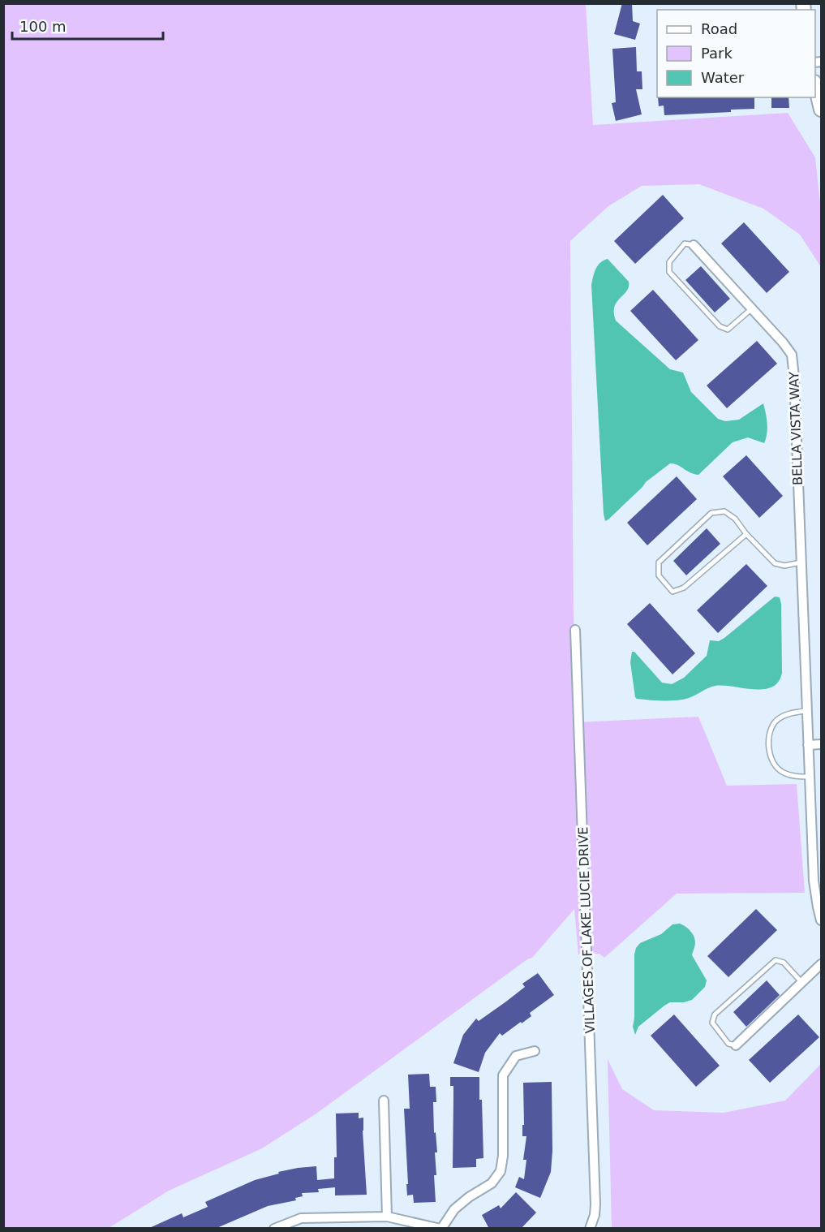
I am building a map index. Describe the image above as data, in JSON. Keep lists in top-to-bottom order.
{
  "streets": {
    "street": ["BELLA VISTA WAY", "VILLAGES OF LAKE LUCIE DRIVE"]
  },
  "legend": ["Road", "Park", "Water"],
  "scale_bar": "100 m"
}
